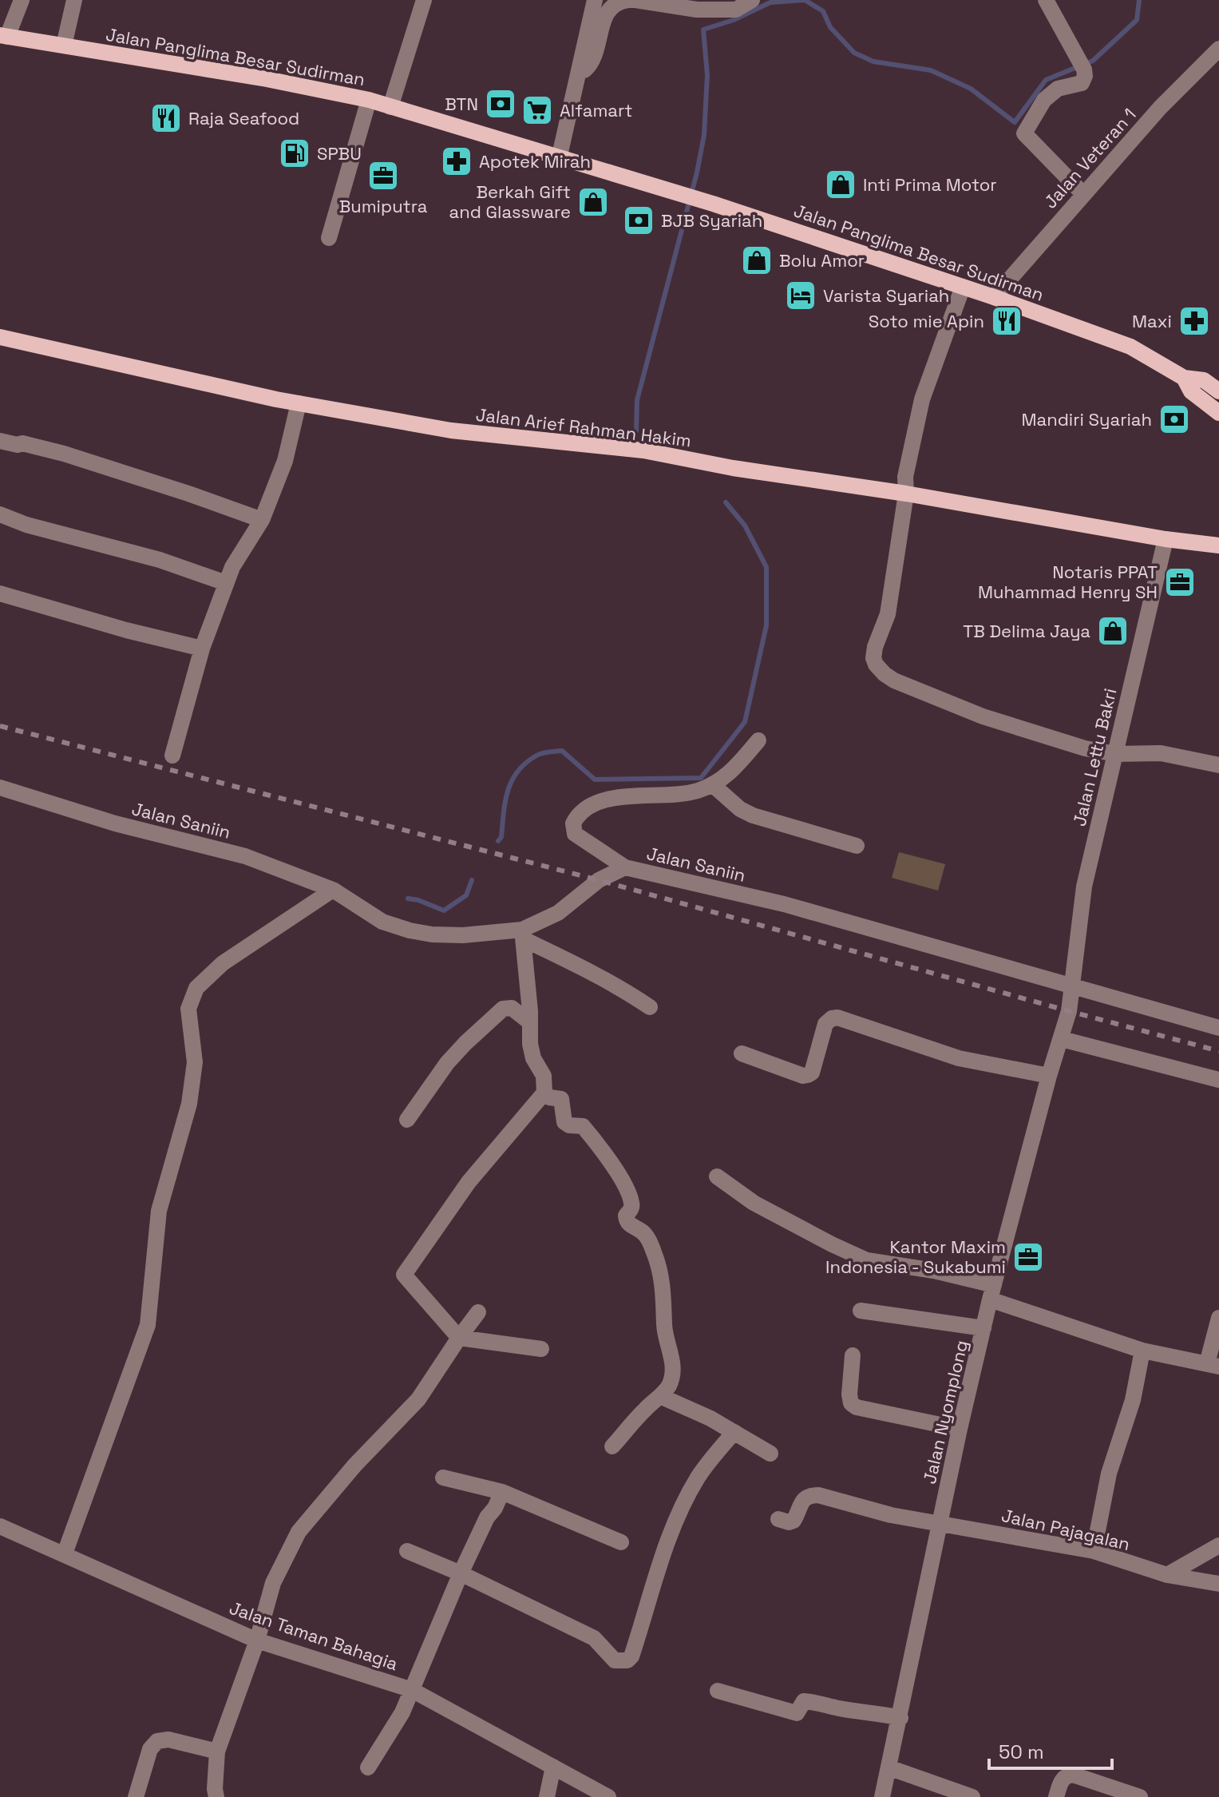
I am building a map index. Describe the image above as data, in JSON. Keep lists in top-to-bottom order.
{
  "streets": {
    "main road": ["Jalan Panglima Besar Sudirman", "Jalan Arief Rahman Hakim"],
    "street": [
      "Jalan Veteran 1",
      "Jalan Lettu Bakri",
      "Jalan Saniin",
      "Jalan Nyomplong",
      "Jalan Pajagalan",
      "Jalan Taman Bahagia"
    ]
  },
  "crossings": [
    ["Jalan Panglima Besar Sudirman", "Jalan Veteran 1"],
    ["Jalan Arief Rahman Hakim", "Jalan Lettu Bakri"],
    ["Jalan Lettu Bakri", "Jalan Saniin"],
    ["Jalan Lettu Bakri", "Jalan Nyomplong"],
    ["Jalan Nyomplong", "Jalan Pajagalan"]
  ],
  "places": {
    "bank": ["BTN", "BJB Syariah", "Mandiri Syariah"],
    "supermarket": ["Alfamart"],
    "restaurant": ["Raja Seafood", "Soto mie Apin"],
    "fuel station": ["SPBU"],
    "pharmacy": ["Apotek Mirah", "Maxi"],
    "office": ["Bumiputra", "Notaris PPAT Muhammad Henry SH", "Kantor Maxim Indonesia - Sukabumi"],
    "shop": [
      "Inti Prima Motor",
      "Berkah Gift and Glassware",
      "Bolu Amor",
      "TB Delima Jaya"
    ],
    "hotel": ["Varista Syariah"]
  },
  "scale_bar": "50 m"
}
